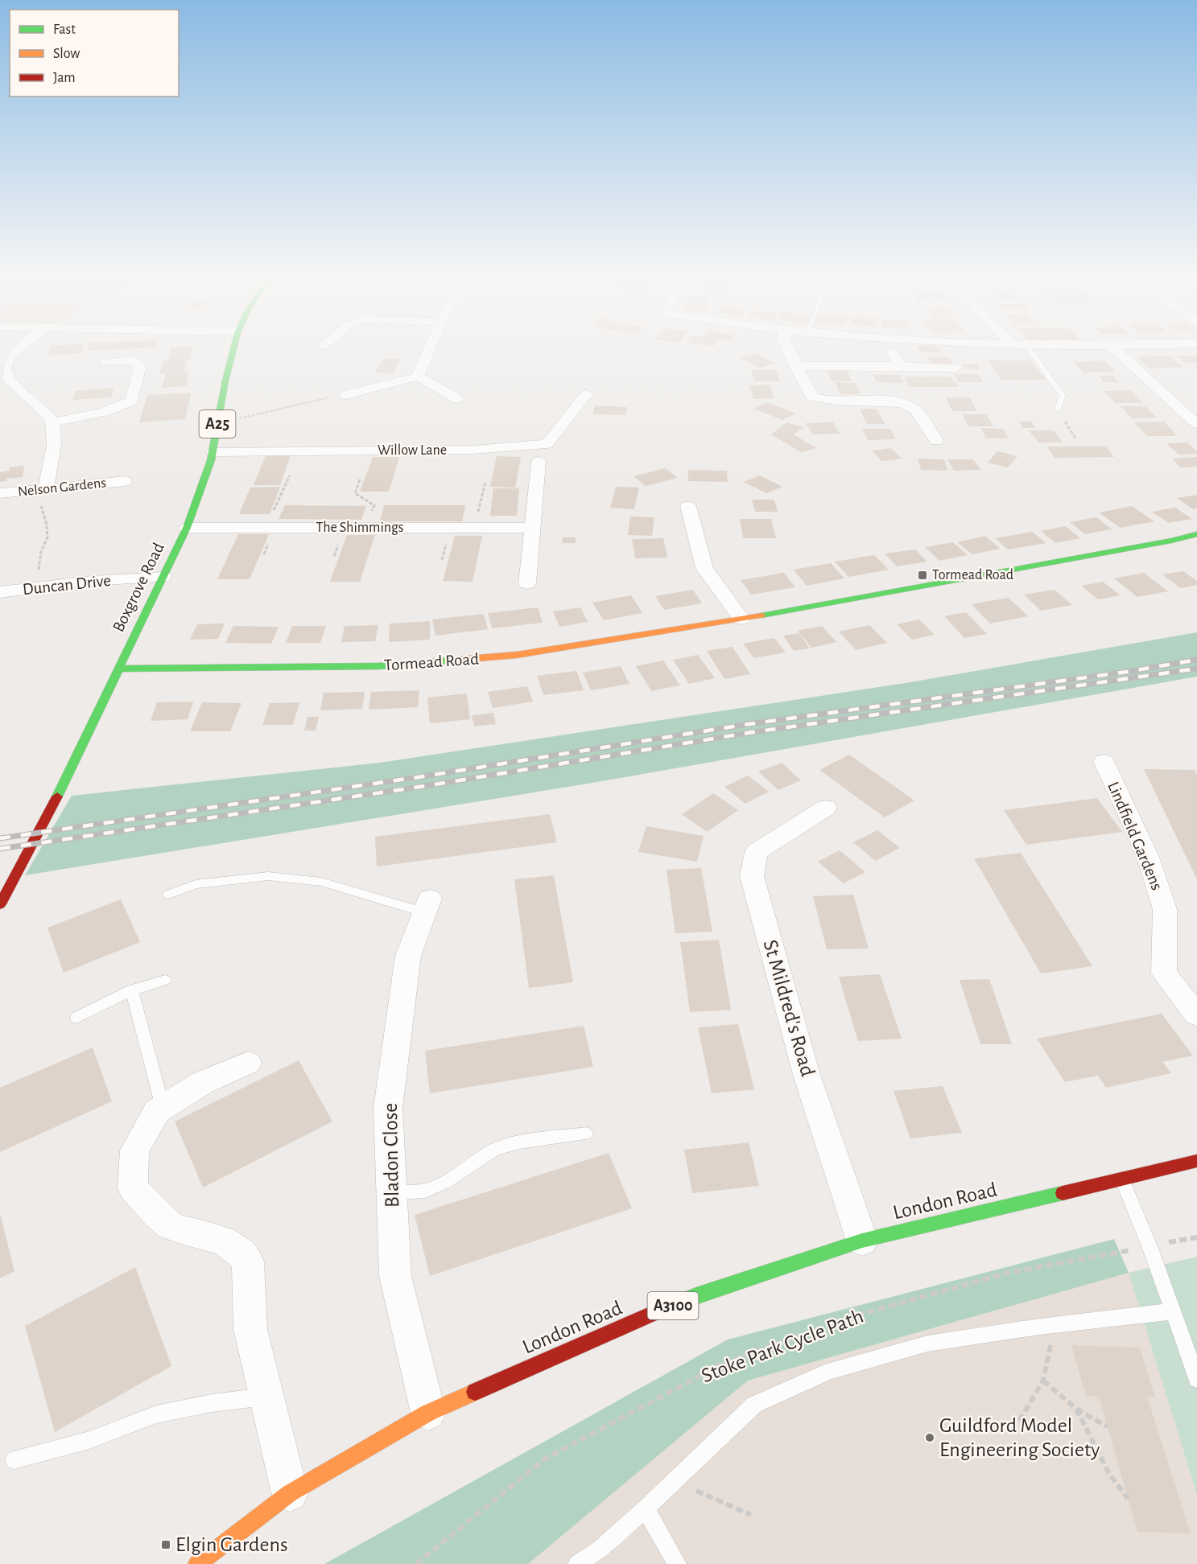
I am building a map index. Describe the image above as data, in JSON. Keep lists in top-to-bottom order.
{
  "streets": {
    "main road": [
      "A25",
      "Boxgrove Road",
      "Tormead Road",
      "London Road",
      "A3100"
    ],
    "street": [
      "Willow Lane",
      "Nelson Gardens",
      "The Shimmings",
      "Duncan Drive",
      "Lindfield Gardens",
      "St Mildred's Road",
      "Bladon Close"
    ],
    "path": ["Stoke Park Cycle Path"]
  },
  "crossings": [
    ["Willow Lane", "Boxgrove Road"],
    ["The Shimmings", "Boxgrove Road"],
    ["Duncan Drive", "Boxgrove Road"],
    ["Boxgrove Road", "Tormead Road"],
    ["St Mildred's Road", "London Road"],
    ["Bladon Close", "London Road"]
  ],
  "places": {
    "transit": ["Tormead Road", "Elgin Gardens"],
    "other": ["Guildford Model Engineering Society"]
  },
  "legend": ["Fast", "Slow", "Jam"]
}
